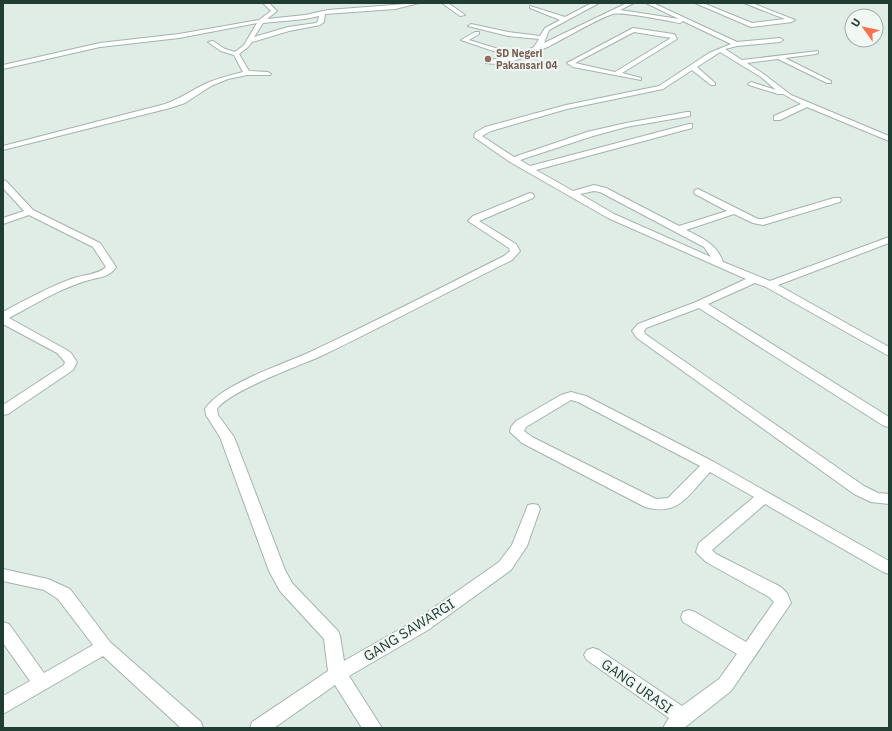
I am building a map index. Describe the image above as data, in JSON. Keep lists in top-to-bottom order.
{
  "streets": {
    "street": ["GANG SAWARGI", "GANG URASI"]
  },
  "places": ["SD Negeri Pakansari 04"],
  "north": "top left"
}
